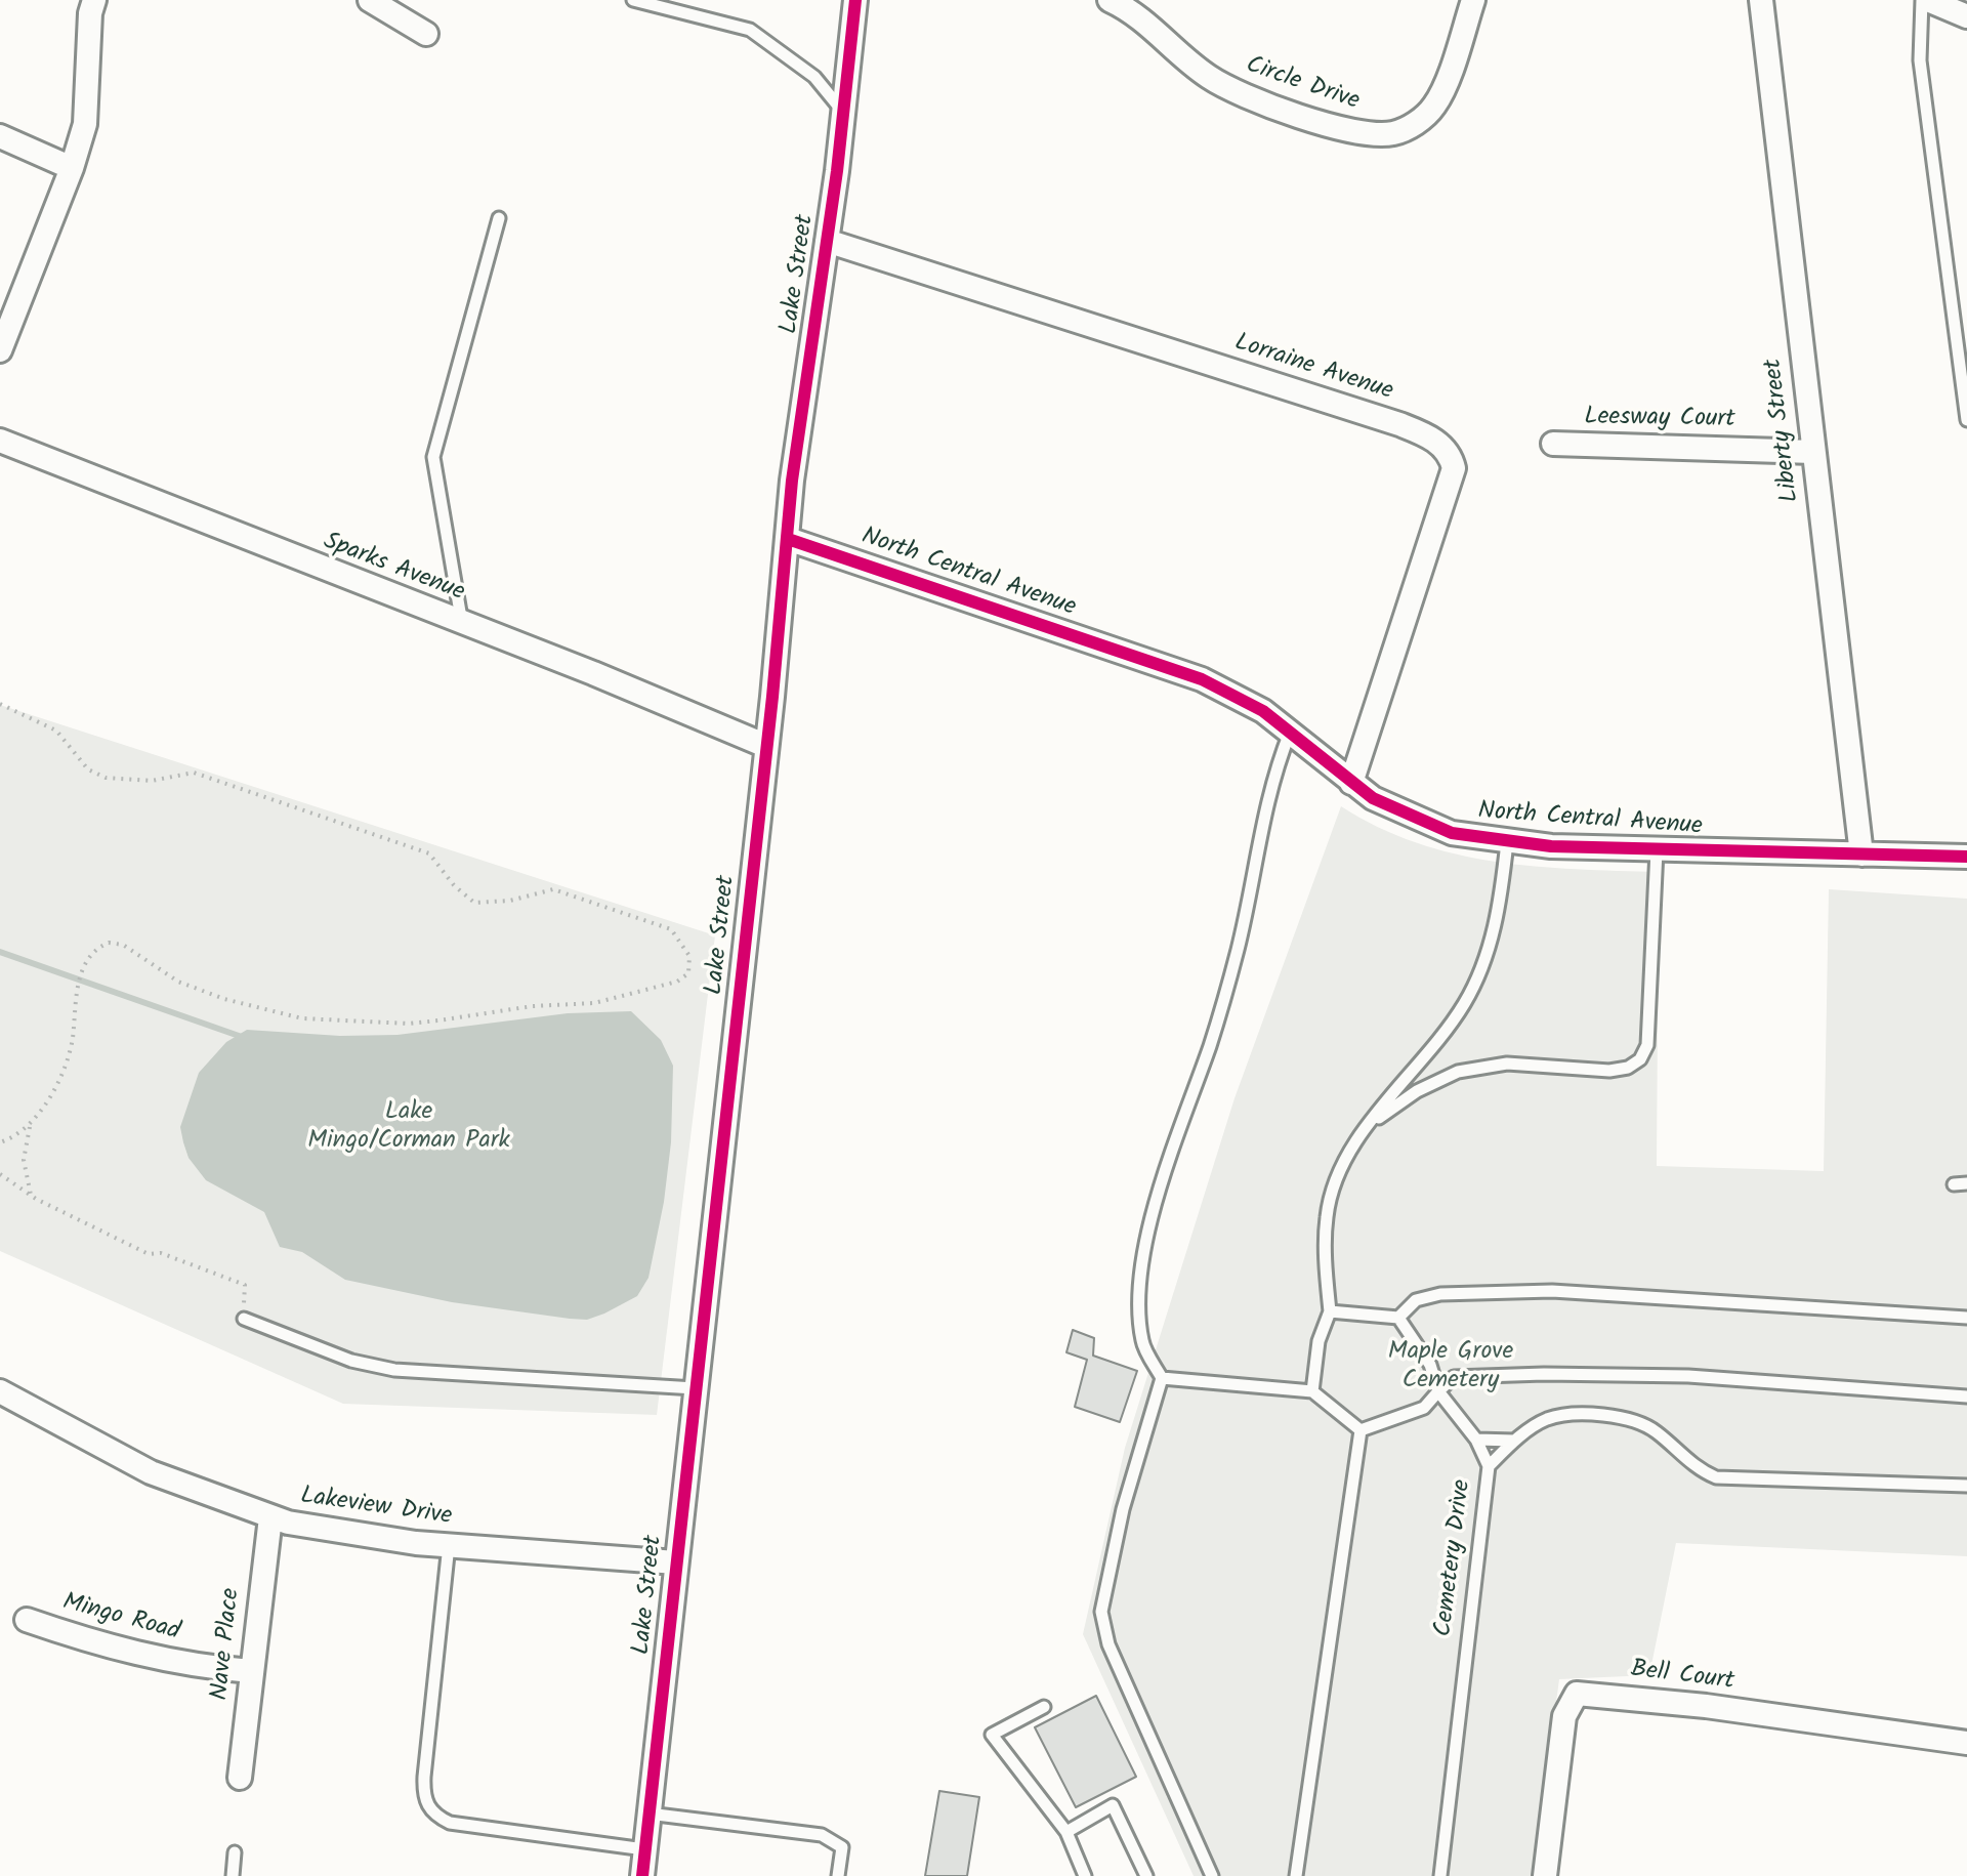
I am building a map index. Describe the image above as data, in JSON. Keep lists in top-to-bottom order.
{
  "streets": {
    "street": [
      "Circle Drive",
      "Lake Street",
      "Lorraine Avenue",
      "Leesway Court",
      "Liberty Street",
      "Sparks Avenue",
      "North Central Avenue",
      "Lakeview Drive",
      "Mingo Road",
      "Nave Place",
      "Bell Court"
    ],
    "lane": ["Cemetery Drive"]
  },
  "crossings": [
    ["Lake Street", "Lorraine Avenue"],
    ["Lake Street", "Sparks Avenue"],
    ["Lake Street", "North Central Avenue"],
    ["Lake Street", "Lakeview Drive"],
    ["Lorraine Avenue", "North Central Avenue"],
    ["Leesway Court", "Liberty Street"],
    ["Liberty Street", "North Central Avenue"],
    ["Lakeview Drive", "Nave Place"],
    ["Mingo Road", "Nave Place"]
  ],
  "parks": ["Lake Mingo/Corman Park", "Maple Grove Cemetery"]
}
